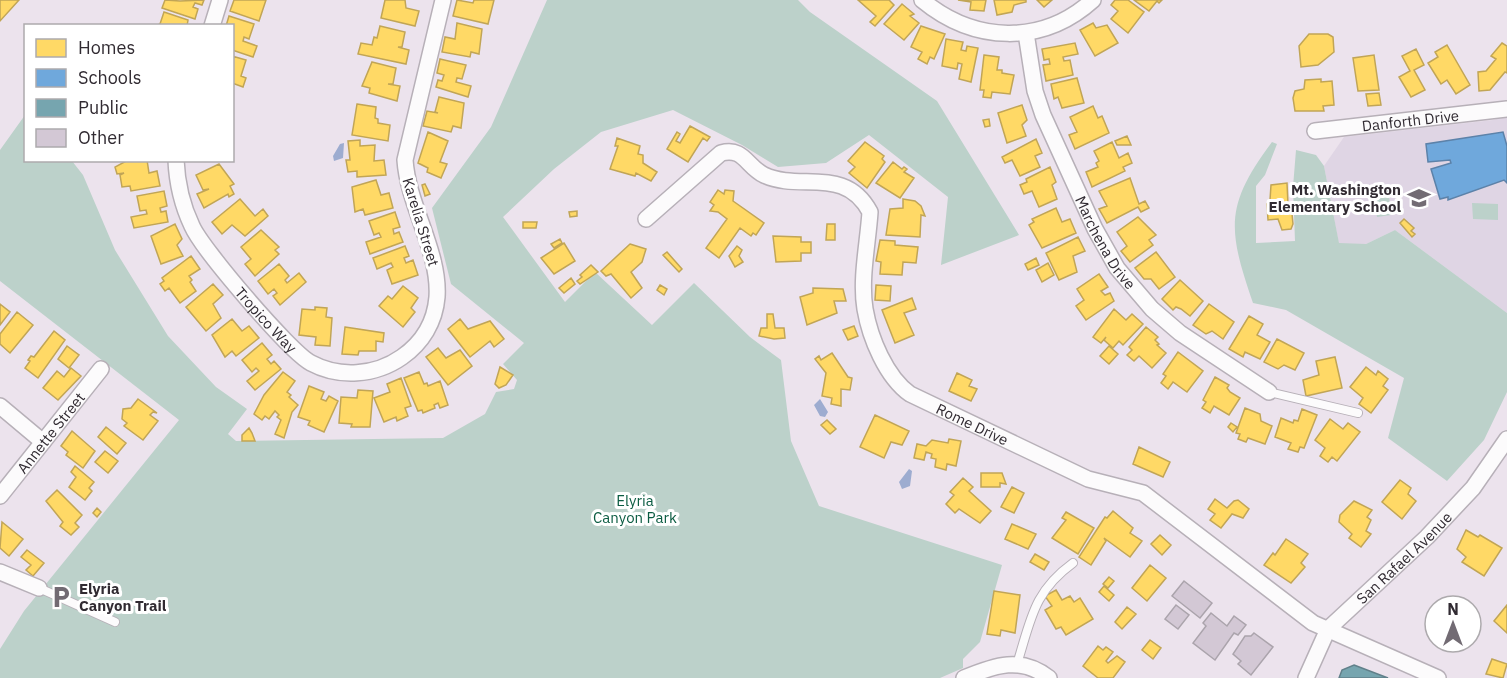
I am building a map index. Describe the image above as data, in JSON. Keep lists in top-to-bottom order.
{
  "streets": {
    "street": [
      "Danforth Drive",
      "Karelia Street",
      "Marchena Drive",
      "Tropico Way",
      "Rome Drive",
      "Annette Street",
      "San Rafael Avenue"
    ]
  },
  "crossings": [
    ["Karelia Street", "Tropico Way"],
    ["Rome Drive", "San Rafael Avenue"]
  ],
  "parks": ["Elyria Canyon Park"],
  "places": {
    "school or university": ["Mt. Washington Elementary School"],
    "parking": ["Elyria Canyon Trail"]
  },
  "legend": [
    "Homes",
    "Schools",
    "Public",
    "Other"
  ],
  "north": "top"
}
